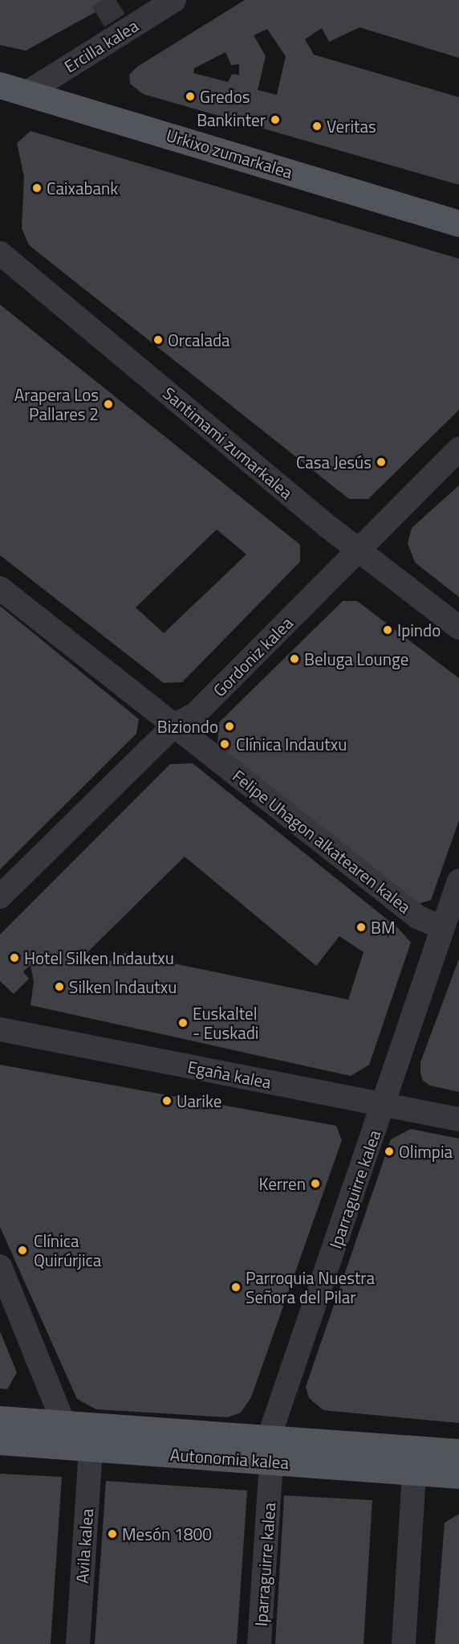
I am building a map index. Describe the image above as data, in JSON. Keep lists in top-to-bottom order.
{
  "streets": {
    "main road": ["Urkixo zumarkalea", "Autonomia kalea"],
    "street": [
      "Ercilla kalea",
      "Santimami zumarkalea",
      "Gordoniz kalea",
      "Felipe Uhagon alkatearen kalea",
      "Egaña kalea",
      "Iparraguirre kalea",
      "Avila kalea"
    ]
  },
  "crossings": [
    ["Ercilla kalea", "Urkixo zumarkalea"],
    ["Santimami zumarkalea", "Gordoniz kalea"],
    ["Gordoniz kalea", "Felipe Uhagon alkatearen kalea"],
    ["Felipe Uhagon alkatearen kalea", "Iparraguirre kalea"],
    ["Egaña kalea", "Iparraguirre kalea"],
    ["Iparraguirre kalea", "Autonomia kalea"],
    ["Autonomia kalea", "Avila kalea"]
  ],
  "places": [
    "Gredos",
    "Bankinter",
    "Veritas",
    "Caixabank",
    "Orcalada",
    "Arapera Los Pallares 2",
    "Casa Jesús",
    "Ipindo",
    "Beluga Lounge",
    "Biziondo",
    "Clínica Indautxu",
    "BM",
    "Hotel Silken Indautxu",
    "Silken Indautxu",
    "Euskaltel - Euskadi",
    "Uarike",
    "Olimpia",
    "Kerren",
    "Clínica Quirúrjica",
    "Parroquia Nuestra Señora del Pilar",
    "Mesón 1800"
  ]
}
